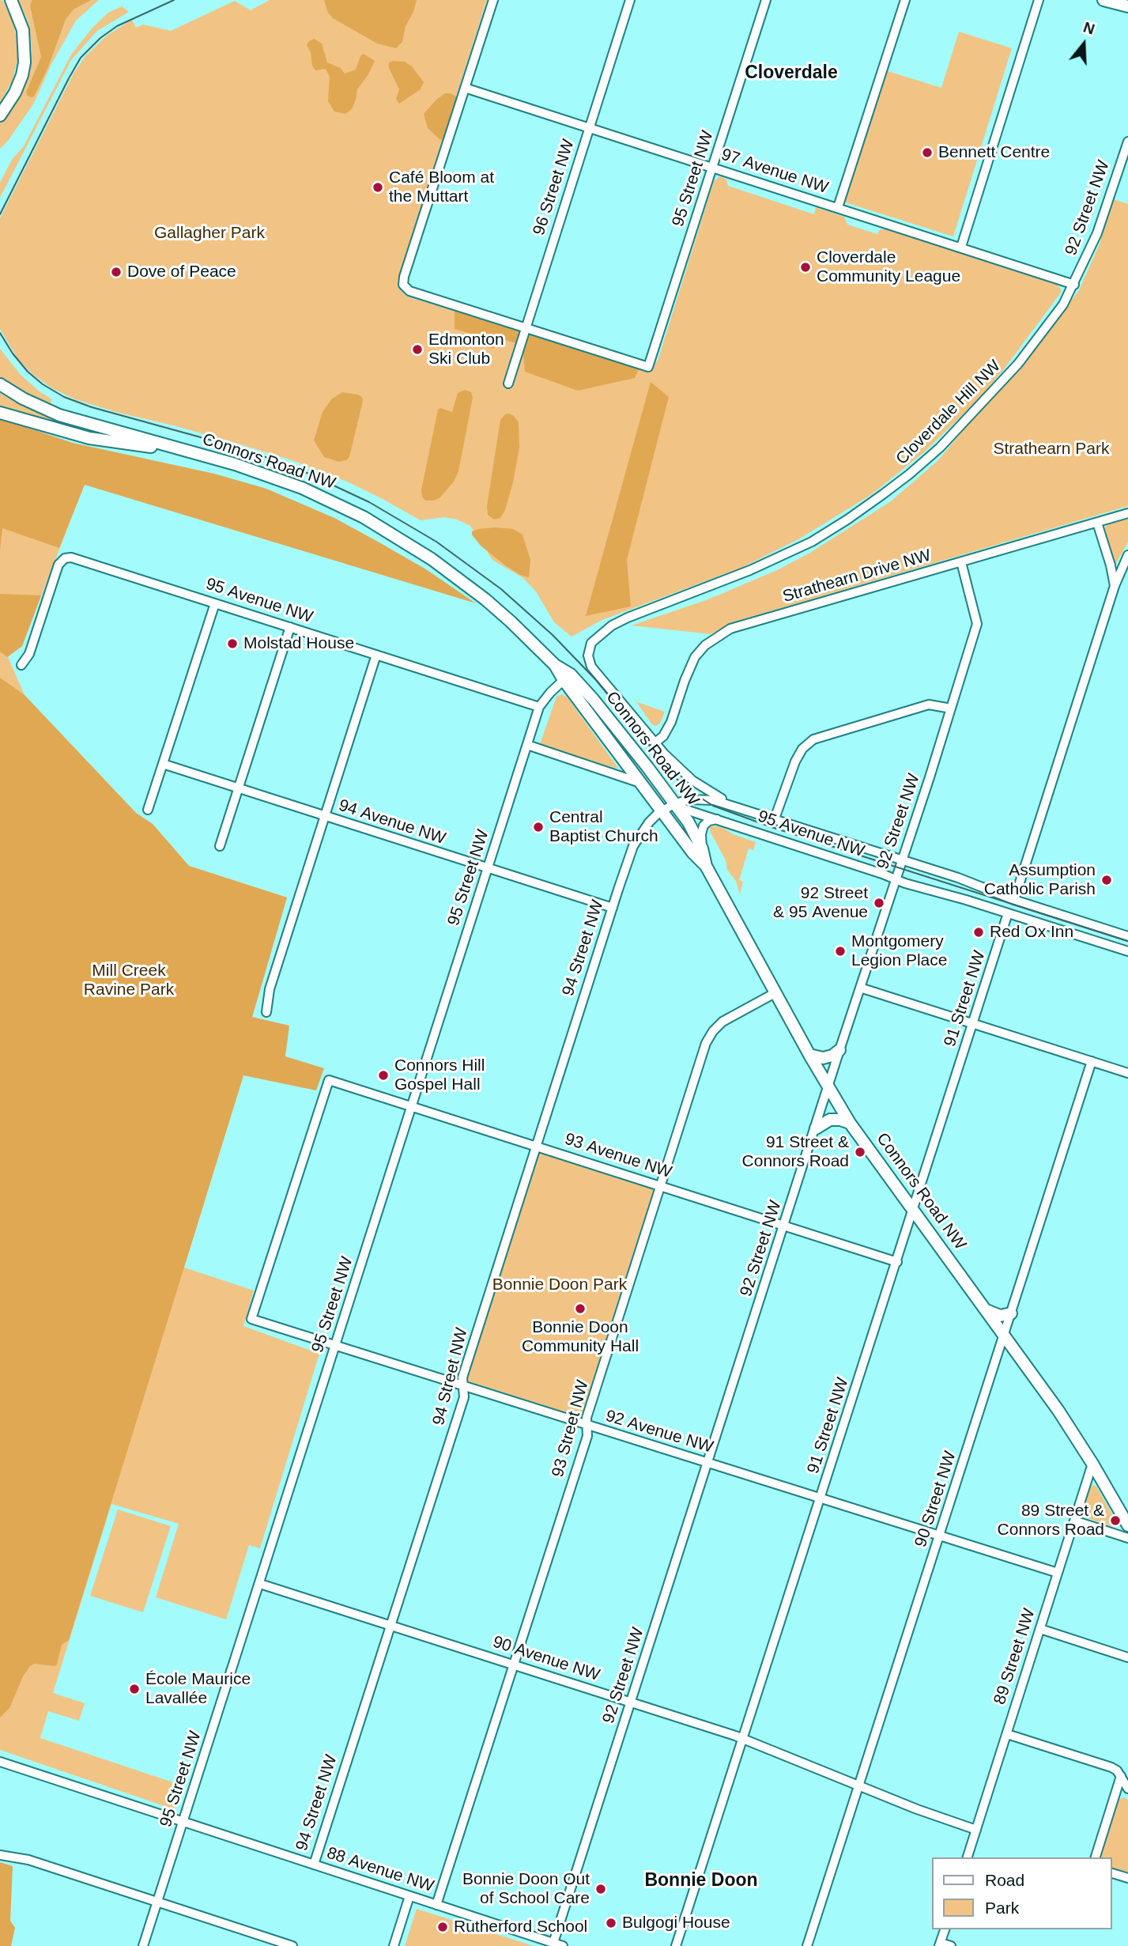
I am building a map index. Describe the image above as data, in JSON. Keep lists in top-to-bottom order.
{
  "streets": {
    "main road": ["Connors Road NW"],
    "street": [
      "97 Avenue NW",
      "95 Street NW",
      "96 Street NW",
      "92 Street NW",
      "Cloverdale Hill NW",
      "Strathearn Drive NW",
      "95 Avenue NW",
      "94 Avenue NW",
      "94 Street NW",
      "91 Street NW",
      "93 Avenue NW",
      "93 Street NW",
      "92 Avenue NW",
      "90 Street NW",
      "89 Street NW",
      "90 Avenue NW",
      "88 Avenue NW"
    ]
  },
  "crossings": [
    ["97 Avenue NW", "95 Street NW"],
    ["97 Avenue NW", "96 Street NW"],
    ["97 Avenue NW", "92 Street NW"],
    ["97 Avenue NW", "Cloverdale Hill NW"],
    ["95 Street NW", "96 Street NW"],
    ["95 Street NW", "Connors Road NW"],
    ["95 Street NW", "95 Avenue NW"],
    ["95 Street NW", "94 Avenue NW"],
    ["95 Street NW", "93 Avenue NW"],
    ["95 Street NW", "92 Avenue NW"],
    ["95 Street NW", "90 Avenue NW"],
    ["95 Street NW", "88 Avenue NW"],
    ["92 Street NW", "Cloverdale Hill NW"],
    ["92 Street NW", "Connors Road NW"],
    ["92 Street NW", "Strathearn Drive NW"],
    ["92 Street NW", "95 Avenue NW"],
    ["92 Street NW", "93 Avenue NW"],
    ["92 Street NW", "92 Avenue NW"],
    ["92 Street NW", "90 Avenue NW"],
    ["92 Street NW", "88 Avenue NW"],
    ["Cloverdale Hill NW", "95 Avenue NW"],
    ["Connors Road NW", "95 Avenue NW"],
    ["Connors Road NW", "94 Street NW"],
    ["Connors Road NW", "91 Street NW"],
    ["Connors Road NW", "93 Street NW"],
    ["Connors Road NW", "90 Street NW"],
    ["Connors Road NW", "89 Street NW"],
    ["Strathearn Drive NW", "95 Avenue NW"],
    ["95 Avenue NW", "94 Street NW"],
    ["95 Avenue NW", "91 Street NW"],
    ["94 Avenue NW", "94 Street NW"],
    ["94 Street NW", "93 Avenue NW"],
    ["94 Street NW", "92 Avenue NW"],
    ["94 Street NW", "90 Avenue NW"],
    ["94 Street NW", "88 Avenue NW"],
    ["91 Street NW", "93 Avenue NW"],
    ["91 Street NW", "92 Avenue NW"],
    ["91 Street NW", "90 Avenue NW"],
    ["93 Avenue NW", "93 Street NW"],
    ["93 Avenue NW", "92 Avenue NW"],
    ["93 Street NW", "92 Avenue NW"],
    ["93 Street NW", "90 Avenue NW"],
    ["93 Street NW", "88 Avenue NW"],
    ["92 Avenue NW", "90 Street NW"],
    ["92 Avenue NW", "89 Street NW"],
    ["90 Street NW", "90 Avenue NW"],
    ["89 Street NW", "90 Avenue NW"]
  ],
  "districts": ["Cloverdale", "Bonnie Doon"],
  "parks": [
    "Gallagher Park",
    "Strathearn Park",
    "Mill Creek Ravine Park",
    "Bonnie Doon Park"
  ],
  "places": [
    "Bennett Centre",
    "Café Bloom at the Muttart",
    "Cloverdale Community League",
    "Dove of Peace",
    "Edmonton Ski Club",
    "Molstad House",
    "Central Baptist Church",
    "Assumption Catholic Parish",
    "92 Street & 95 Avenue",
    "Red Ox Inn",
    "Montgomery Legion Place",
    "Connors Hill Gospel Hall",
    "91 Street & Connors Road",
    "Bonnie Doon Community Hall",
    "89 Street & Connors Road",
    "École Maurice Lavallée",
    "Bonnie Doon Out of School Care",
    "Bulgogi House",
    "Rutherford School"
  ],
  "legend": ["Road", "Park"],
  "north": "top"
}
